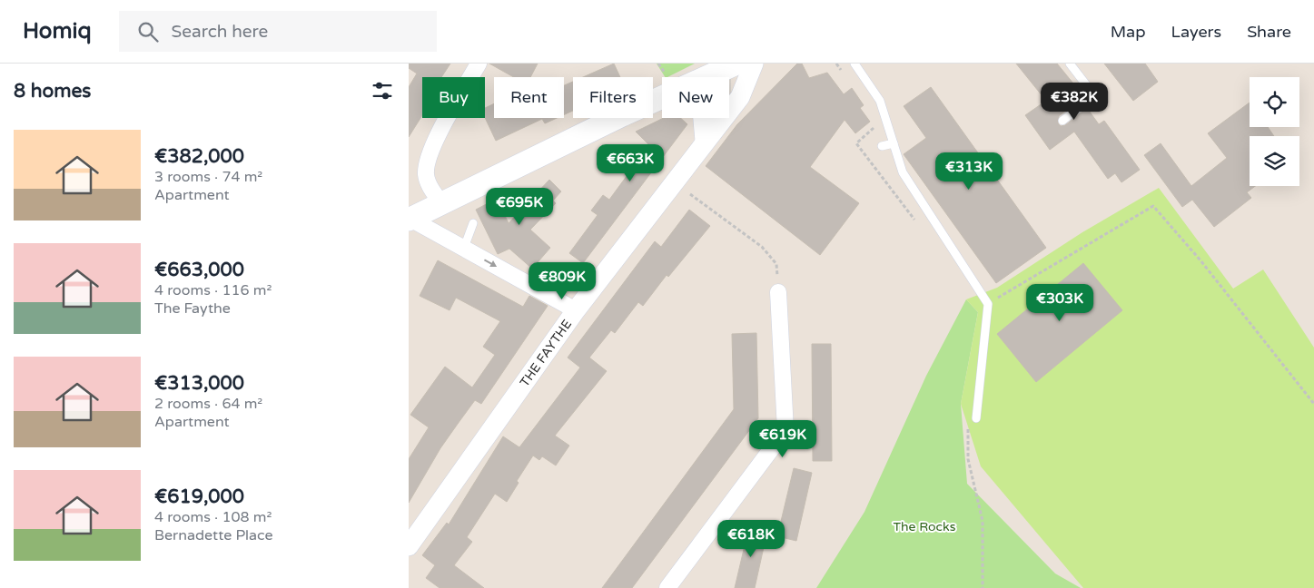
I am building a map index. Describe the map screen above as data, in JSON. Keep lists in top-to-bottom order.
{
  "streets": {
    "street": ["THE FAYTHE"]
  },
  "parks": ["The Rocks"],
  "page": {
    "header": "Homiq",
    "search": "Search here",
    "nav": ["Map", "Layers", "Share"],
    "heading": "8 homes",
    "chip": [
      "Buy",
      "Rent",
      "Filters",
      "New"
    ],
    "price": [
      "€382K",
      "€663K",
      "€313K",
      "€695K",
      "€809K",
      "€303K",
      "€619K",
      "€618K"
    ],
    "list": [
      {
        "name": "€382,000",
        "note": "3 rooms · 74 m² · Apartment"
      },
      {
        "name": "€663,000",
        "note": "4 rooms · 116 m² · The Faythe"
      },
      {
        "name": "€313,000",
        "note": "2 rooms · 64 m² · Apartment"
      },
      {
        "name": "€619,000",
        "note": "4 rooms · 108 m² · Bernadette Place"
      }
    ]
  }
}
